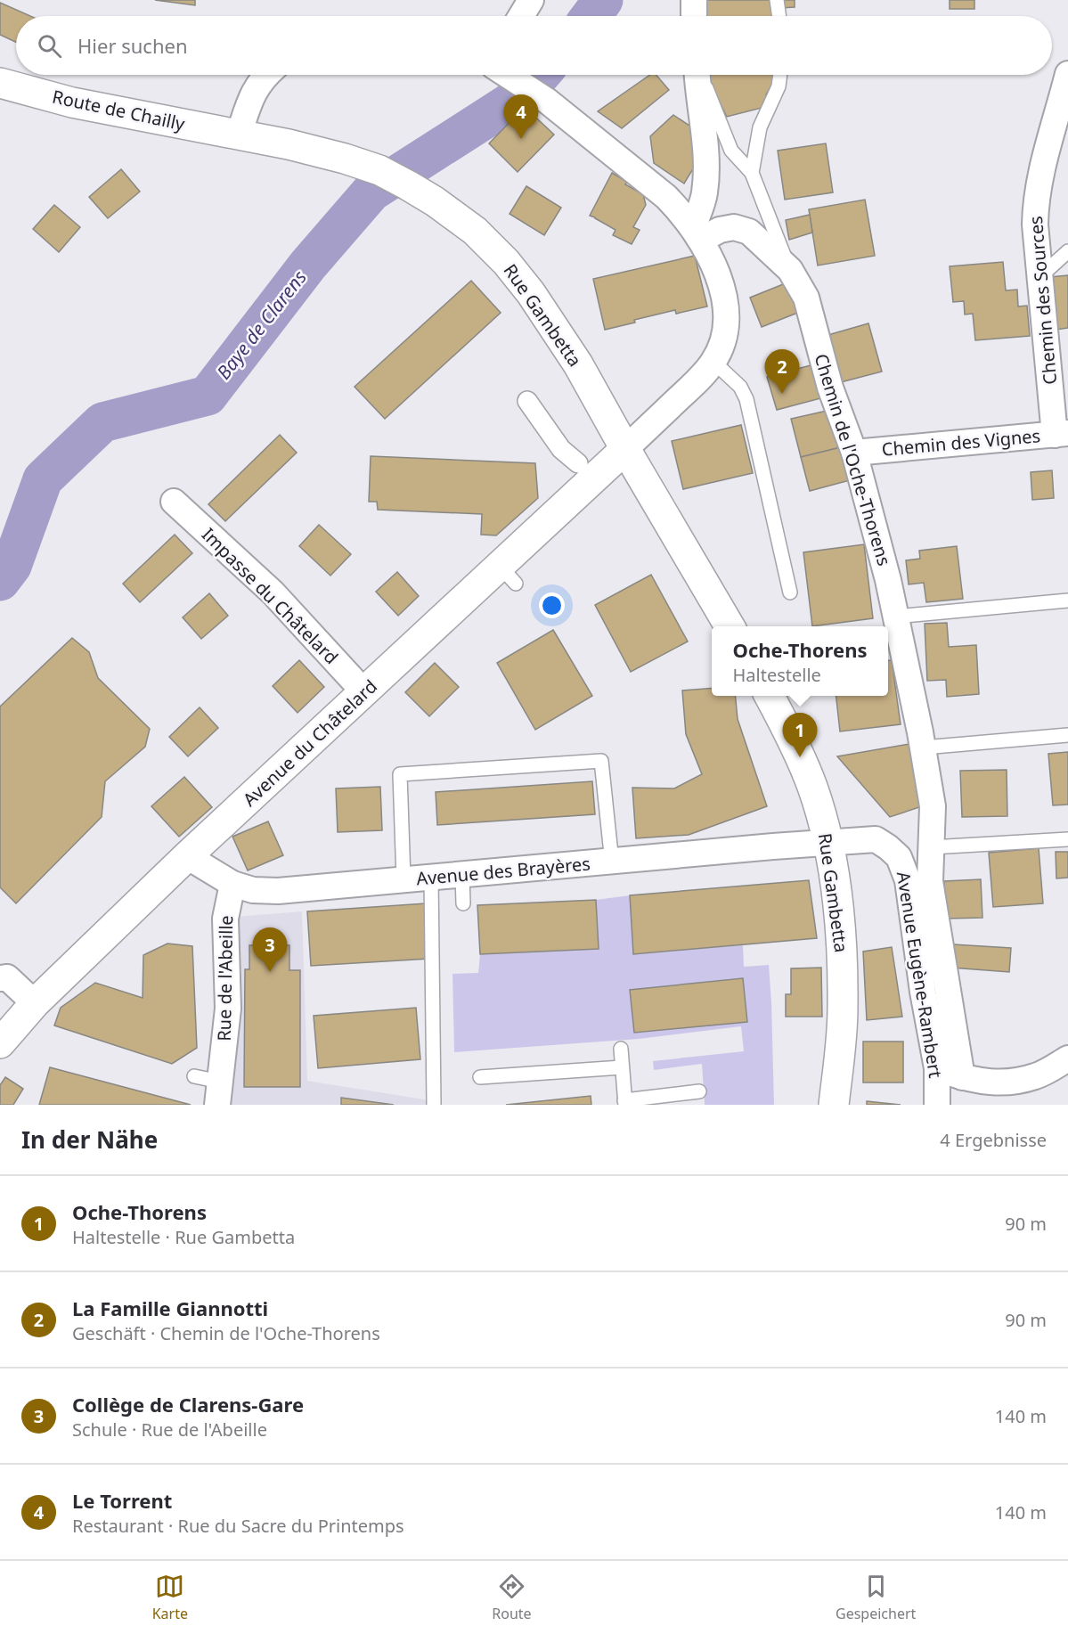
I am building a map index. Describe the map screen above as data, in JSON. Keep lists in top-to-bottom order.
{
  "streets": {
    "main road": ["Route de Chailly", "Rue Gambetta", "Avenue du Châtelard"],
    "street": [
      "Chemin des Sources",
      "Chemin des Vignes",
      "Chemin de l'Oche-Thorens",
      "Impasse du Châtelard",
      "Avenue des Brayères",
      "Avenue Eugène-Rambert",
      "Rue de l'Abeille"
    ]
  },
  "crossings": [
    ["Route de Chailly", "Rue Gambetta"],
    ["Chemin des Sources", "Chemin des Vignes"],
    ["Rue Gambetta", "Avenue du Châtelard"],
    ["Rue Gambetta", "Avenue des Brayères"],
    ["Rue Gambetta", "Avenue Eugène-Rambert"],
    ["Chemin des Vignes", "Chemin de l'Oche-Thorens"],
    ["Impasse du Châtelard", "Avenue du Châtelard"],
    ["Avenue du Châtelard", "Avenue des Brayères"],
    ["Avenue des Brayères", "Avenue Eugène-Rambert"],
    ["Avenue des Brayères", "Rue de l'Abeille"]
  ],
  "water": ["Baye de Clarens"],
  "page": {
    "search": "Hier suchen",
    "pins": [
      "4",
      "2",
      "1",
      "3"
    ],
    "popup": ["Oche-Thorens", "Haltestelle"],
    "heading": ["In der Nähe", "4 Ergebnisse"],
    "list": [
      {
        "mark": "1",
        "name": "Oche-Thorens",
        "note": "Haltestelle · Rue Gambetta",
        "value": "90 m"
      },
      {
        "mark": "2",
        "name": "La Famille Giannotti",
        "note": "Geschäft · Chemin de l'Oche-Thorens",
        "value": "90 m"
      },
      {
        "mark": "3",
        "name": "Collège de Clarens-Gare",
        "note": "Schule · Rue de l'Abeille",
        "value": "140 m"
      },
      {
        "mark": "4",
        "name": "Le Torrent",
        "note": "Restaurant · Rue du Sacre du Printemps",
        "value": "140 m"
      }
    ],
    "nav": ["Karte", "Route", "Gespeichert"]
  }
}
